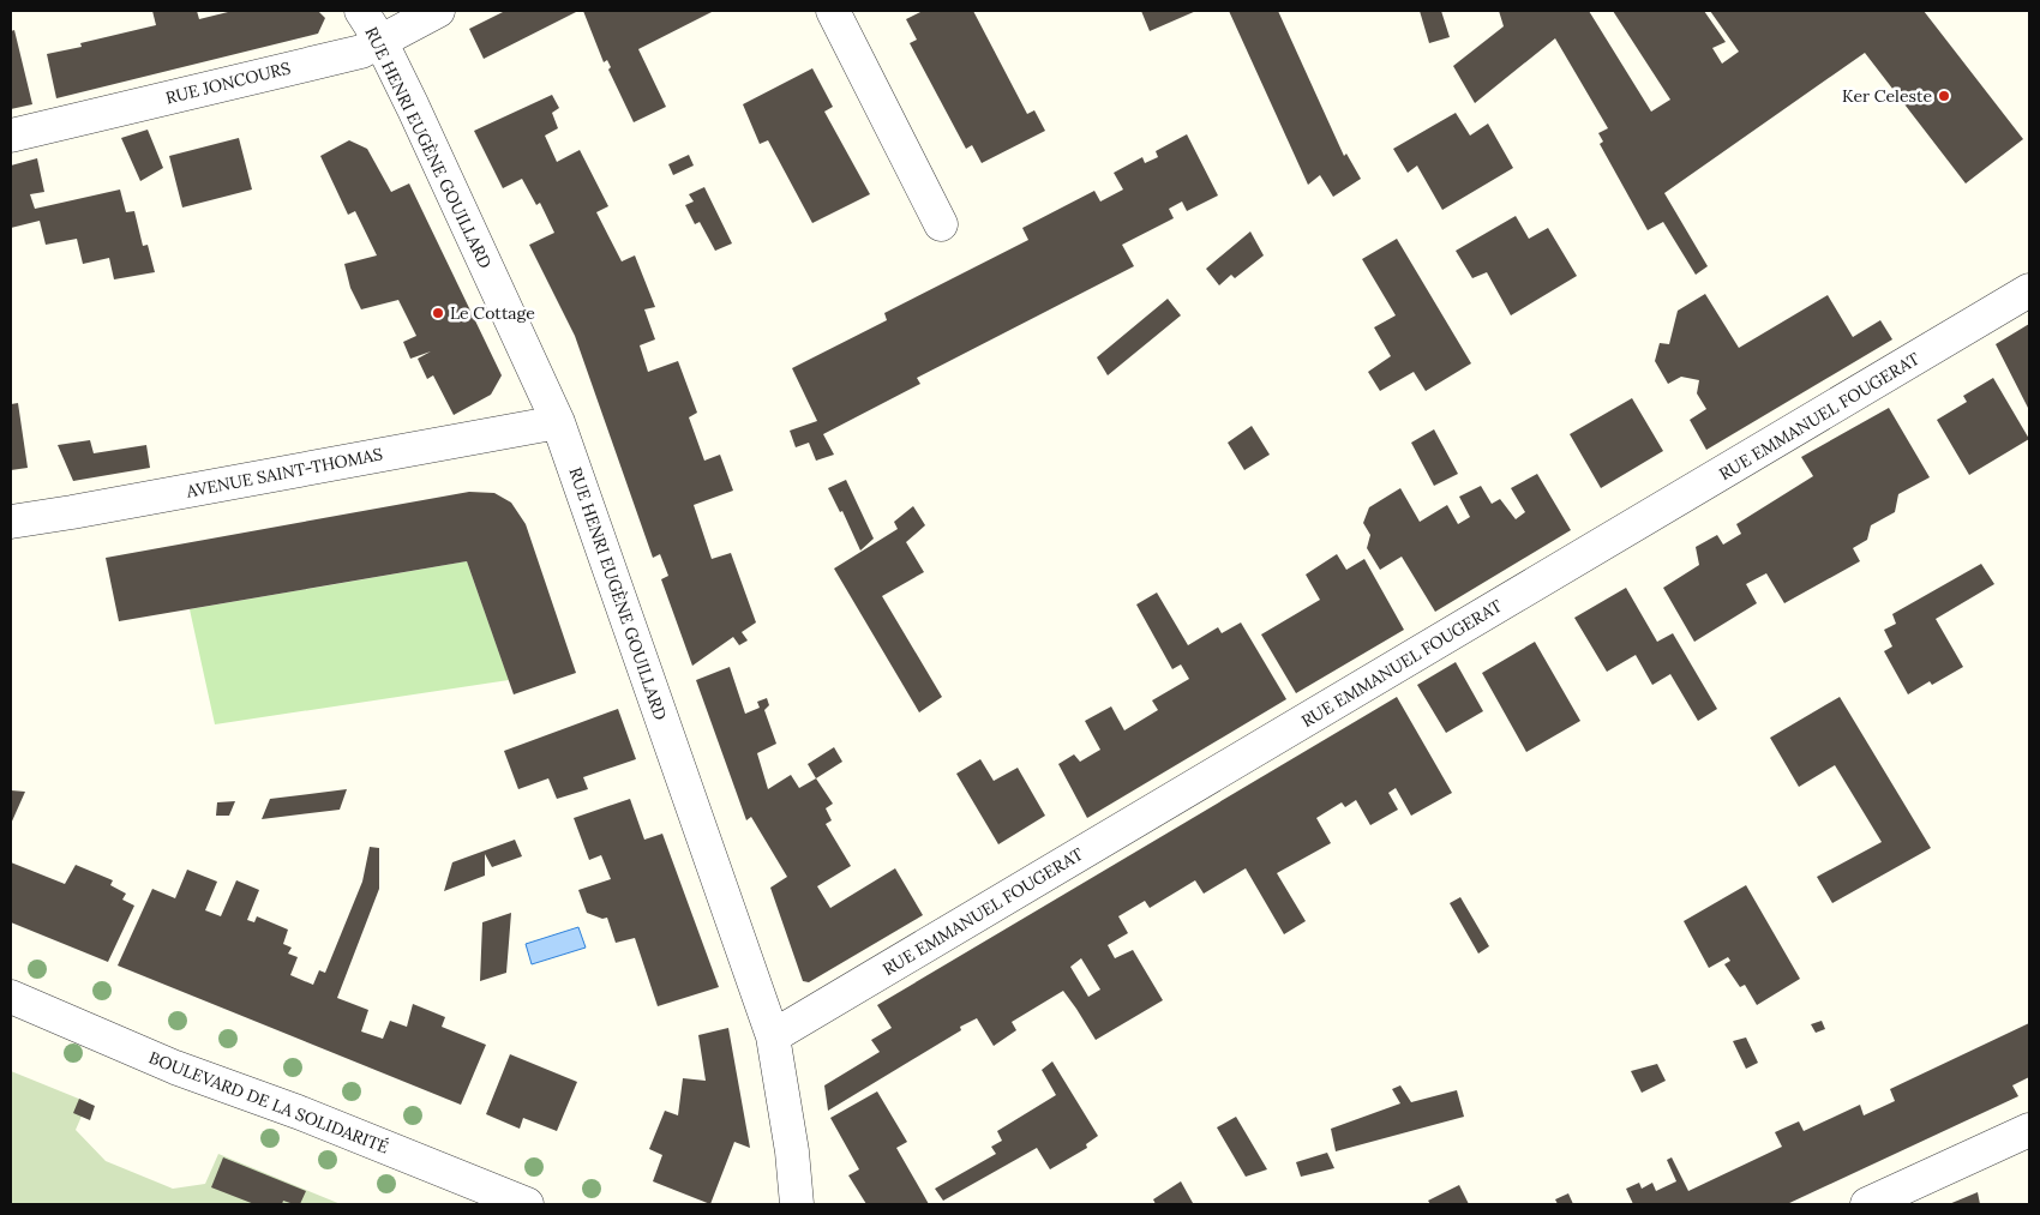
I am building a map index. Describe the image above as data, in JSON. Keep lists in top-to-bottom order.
{
  "streets": {
    "street": [
      "RUE JONCOURS",
      "RUE HENRI EUGÈNE GOUILLARD",
      "RUE EMMANUEL FOUGERAT",
      "AVENUE SAINT-THOMAS",
      "BOULEVARD DE LA SOLIDARITÉ"
    ]
  },
  "crossings": [
    ["RUE JONCOURS", "RUE HENRI EUGÈNE GOUILLARD"],
    ["RUE HENRI EUGÈNE GOUILLARD", "RUE EMMANUEL FOUGERAT"],
    ["RUE HENRI EUGÈNE GOUILLARD", "AVENUE SAINT-THOMAS"]
  ],
  "places": ["Ker Celeste", "Le Cottage"]
}
